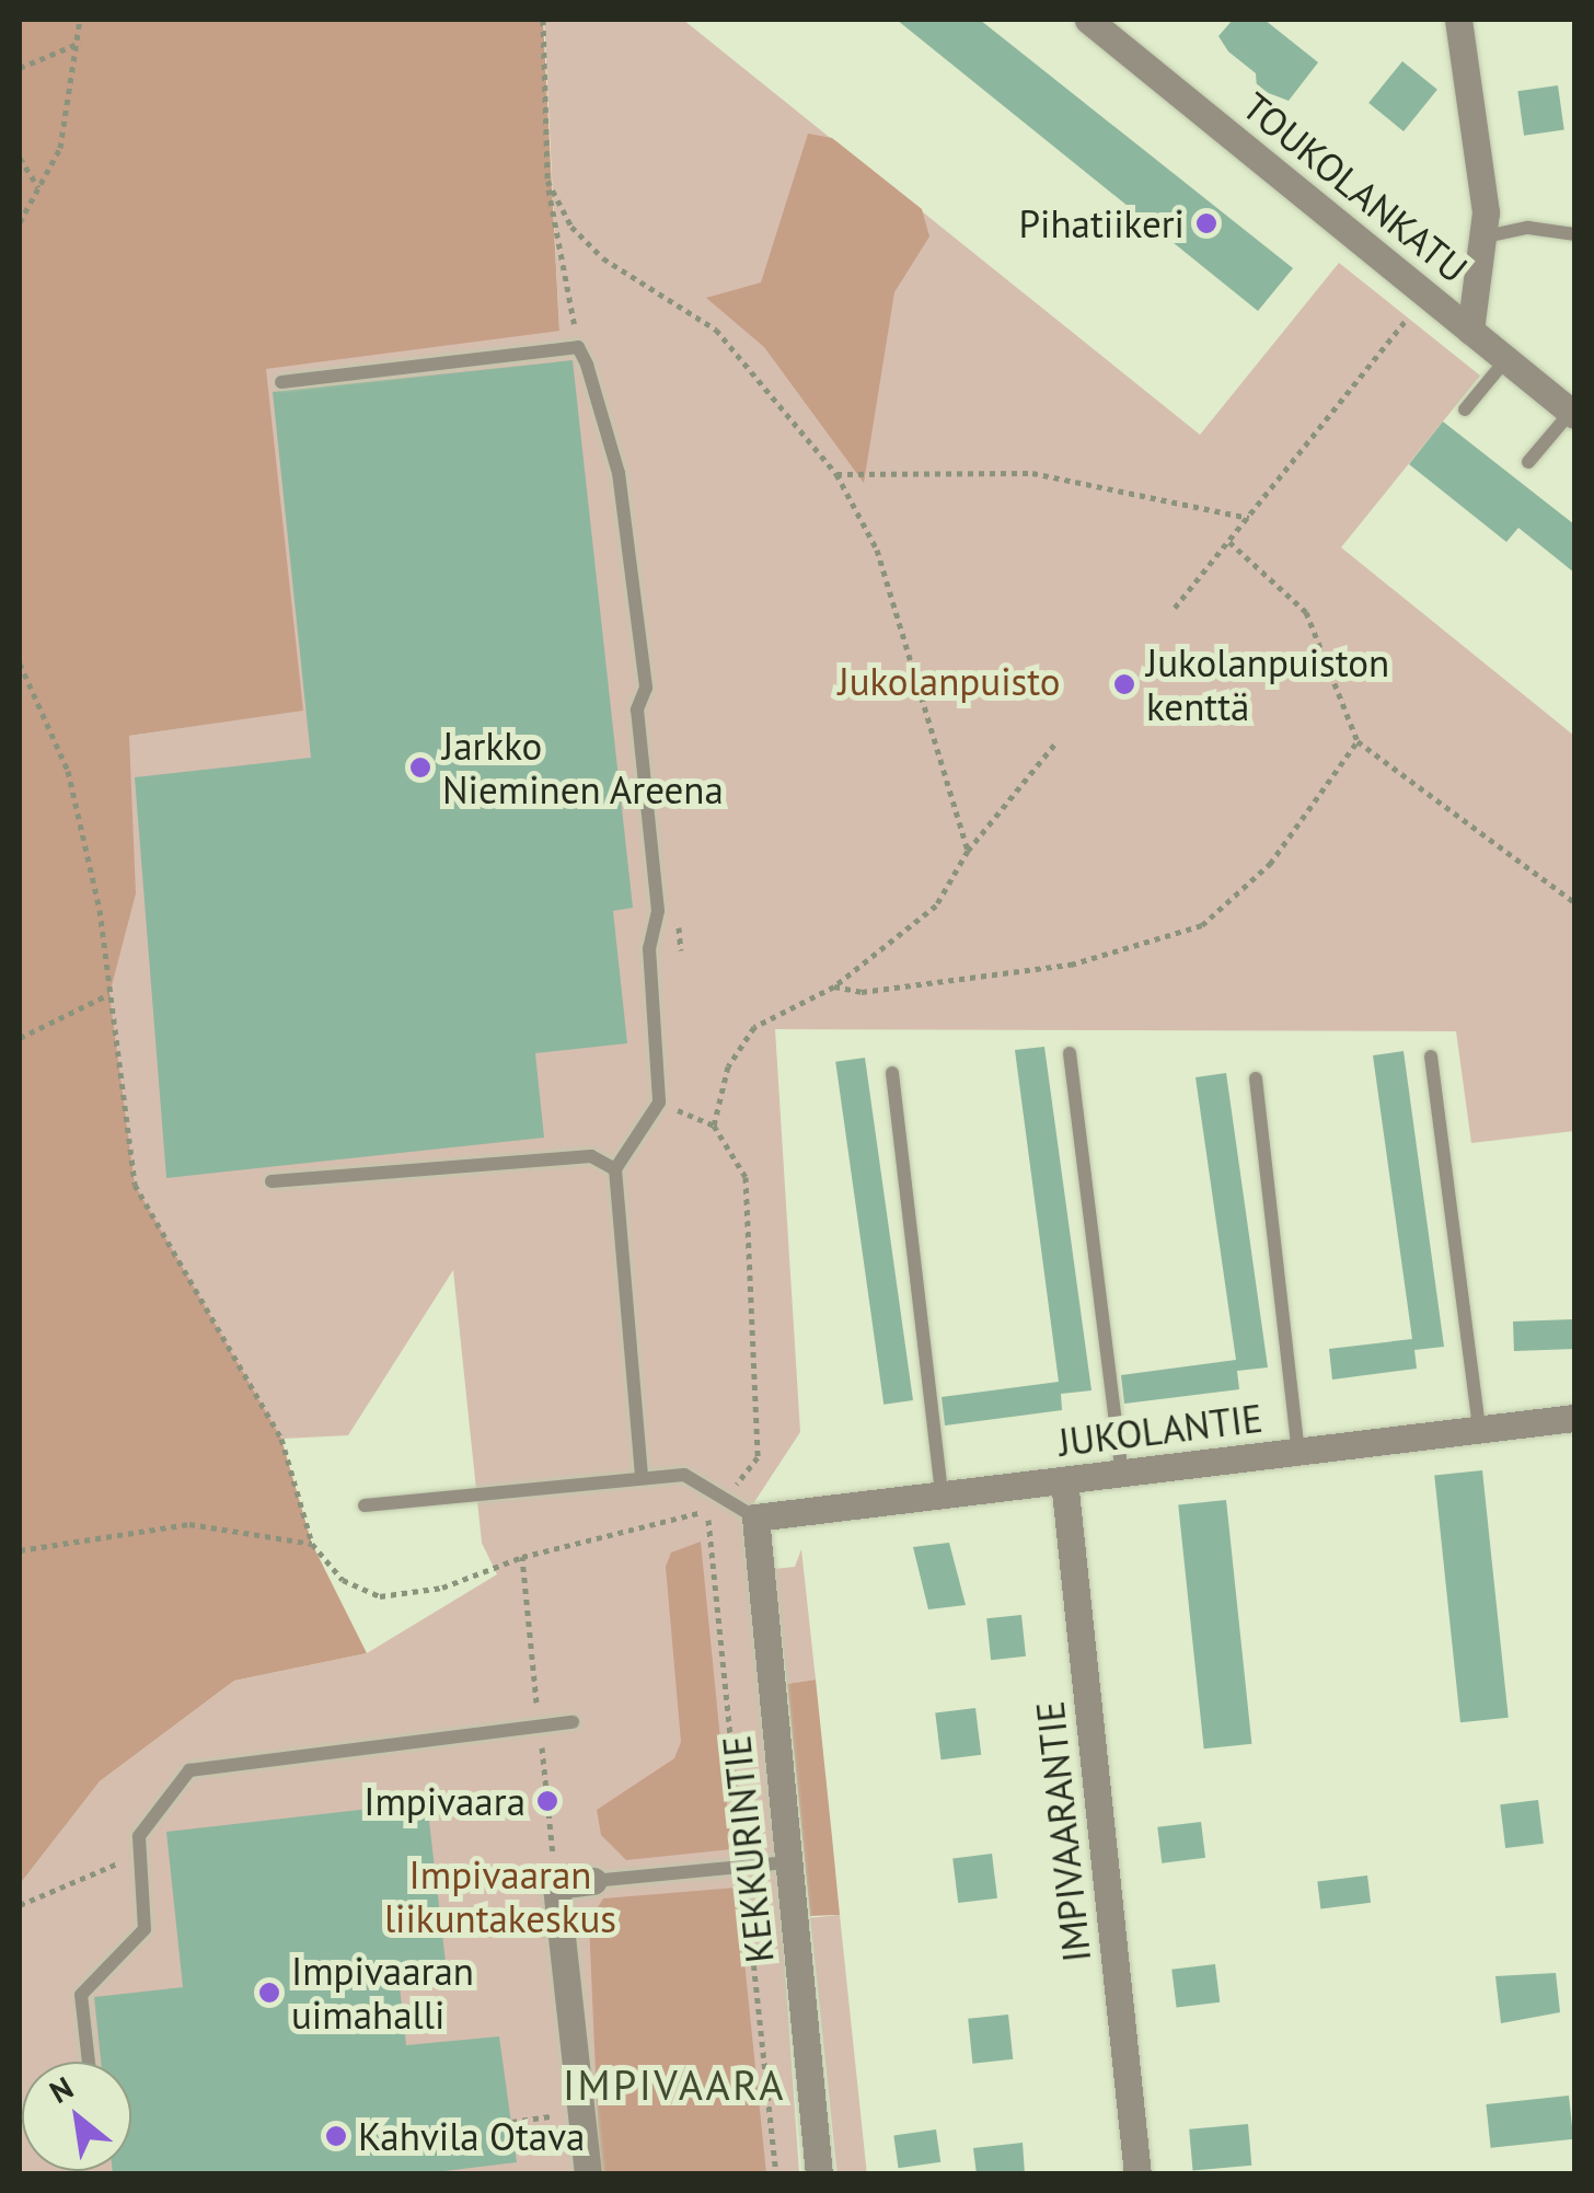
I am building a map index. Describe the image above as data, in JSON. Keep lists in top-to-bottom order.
{
  "streets": {
    "street": [
      "TOUKOLANKATU",
      "JUKOLANTIE",
      "IMPIVAARANTIE",
      "KEKKURINTIE"
    ]
  },
  "crossings": [
    ["JUKOLANTIE", "IMPIVAARANTIE"],
    ["JUKOLANTIE", "KEKKURINTIE"]
  ],
  "districts": ["IMPIVAARA"],
  "parks": ["Jukolanpuisto", "Impivaaran liikuntakeskus"],
  "places": [
    "Pihatiikeri",
    "Jukolanpuiston kenttä",
    "Jarkko Nieminen Areena",
    "Impivaara",
    "Impivaaran uimahalli",
    "Kahvila Otava"
  ],
  "north": "top left"
}
